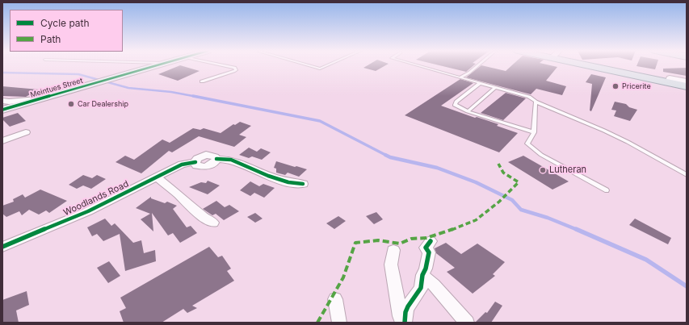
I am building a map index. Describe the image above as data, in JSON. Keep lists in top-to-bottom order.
{
  "streets": {
    "street": ["Meintues Street", "Woodlands Road"]
  },
  "places": ["Pricerite", "Car Dealership", "Lutheran"],
  "legend": ["Cycle path", "Path"]
}
